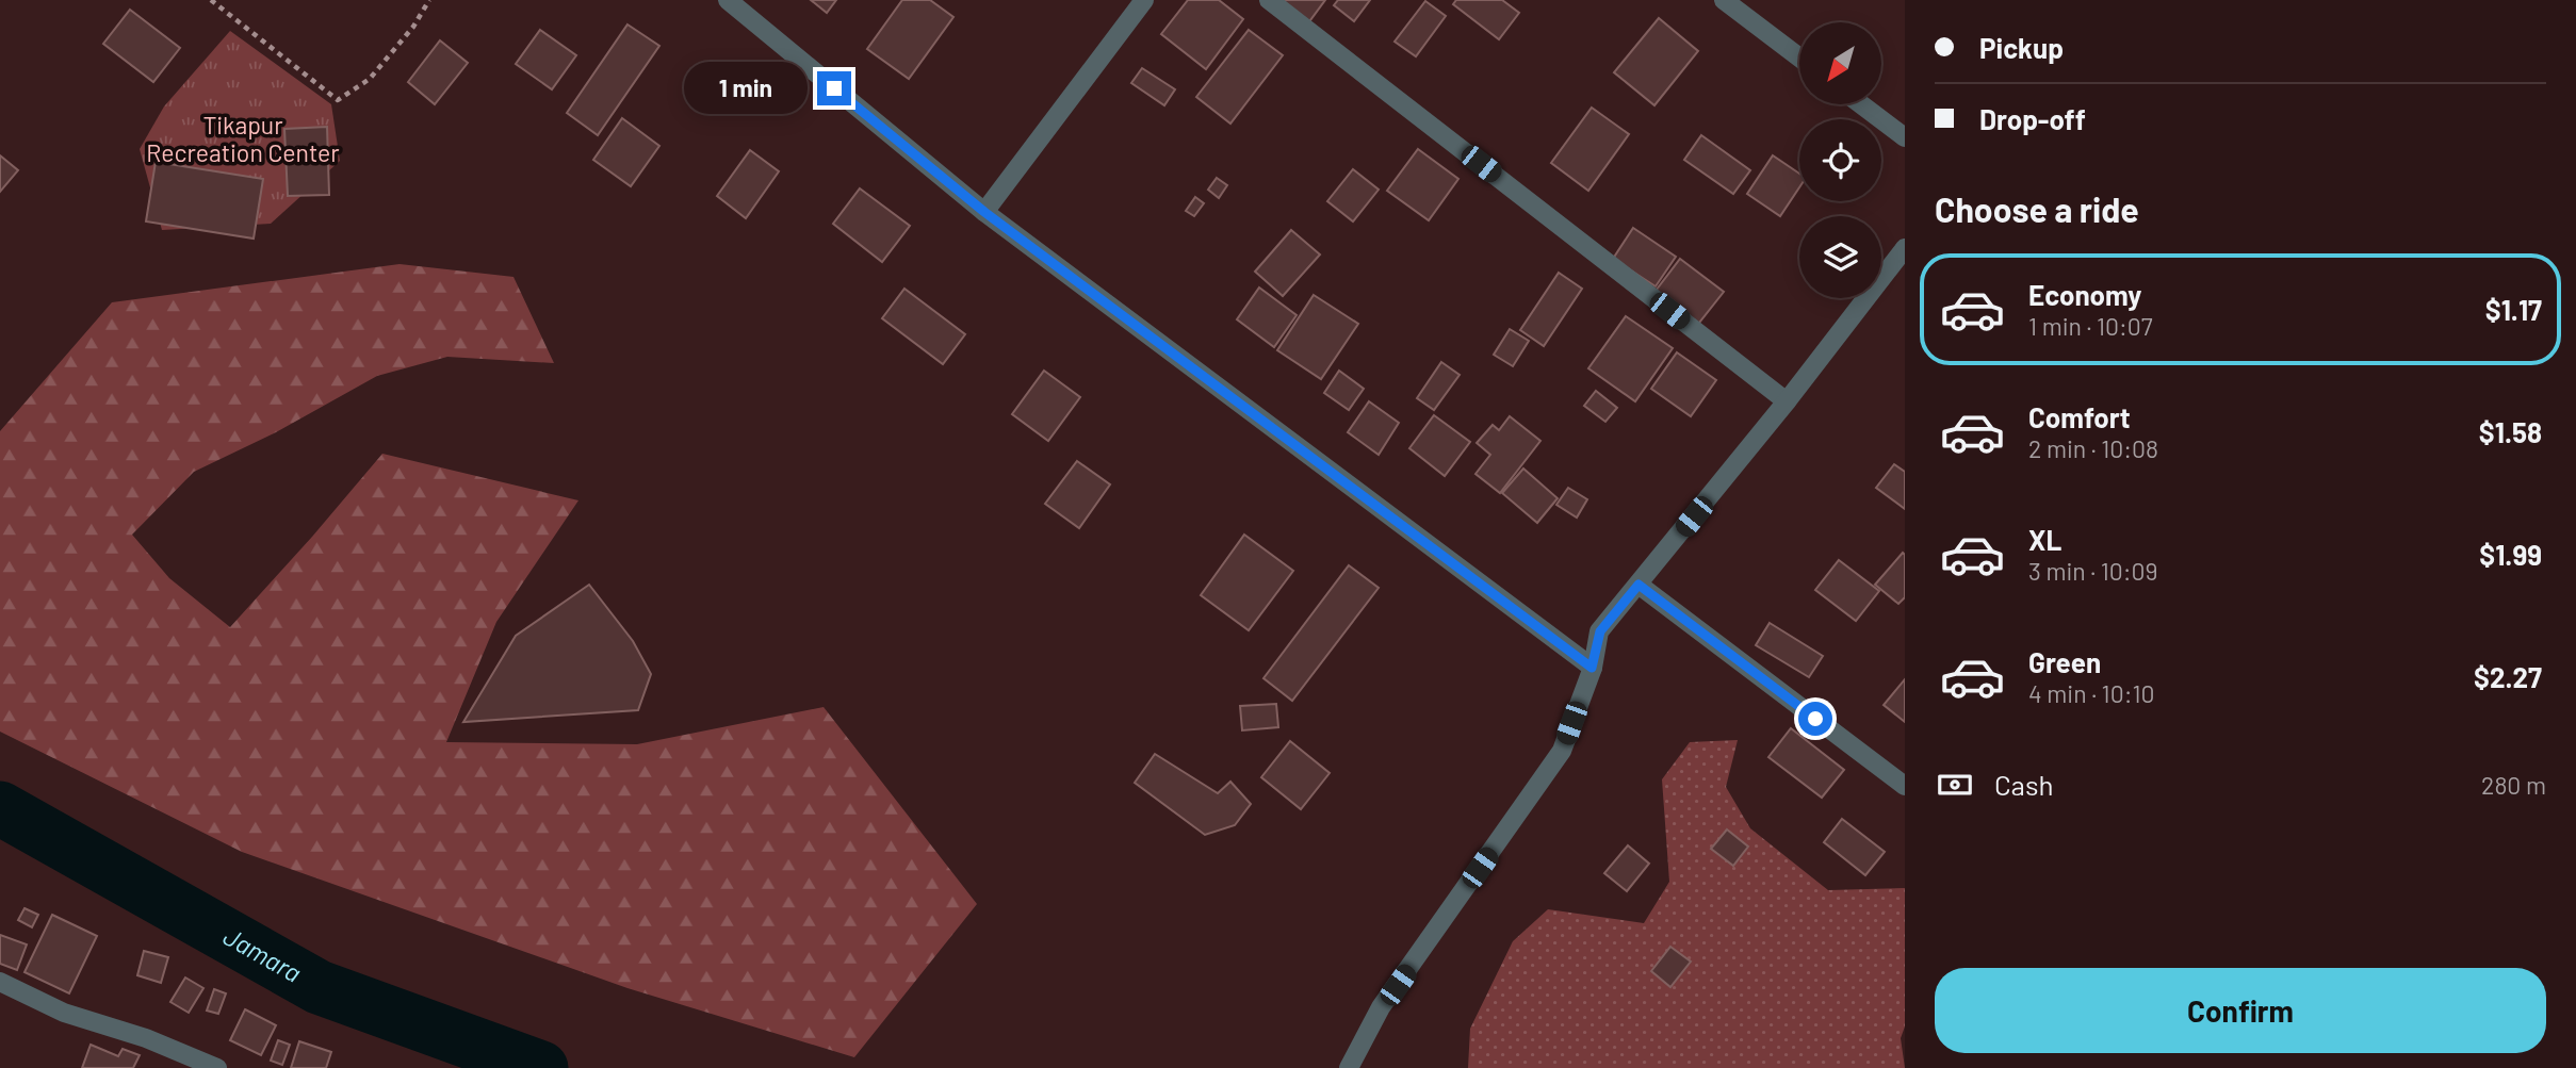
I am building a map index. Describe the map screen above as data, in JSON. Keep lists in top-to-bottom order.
{
  "water": ["Jamara"],
  "parks": ["Tikapur Recreation Center"],
  "north": "bottom left",
  "page": {
    "banner": ["Pickup", "Drop-off"],
    "bubble": "1 min",
    "heading": "Choose a ride",
    "list": [
      {
        "name": "Economy",
        "note": "1 min · 10:07",
        "value": "$1.17"
      },
      {
        "name": "Comfort",
        "note": "2 min · 10:08",
        "value": "$1.58"
      },
      {
        "name": "XL",
        "note": "3 min · 10:09",
        "value": "$1.99"
      },
      {
        "name": "Green",
        "note": "4 min · 10:10",
        "value": "$2.27"
      }
    ],
    "pay": ["Cash", "280 m"],
    "buttons": "Confirm"
  }
}
